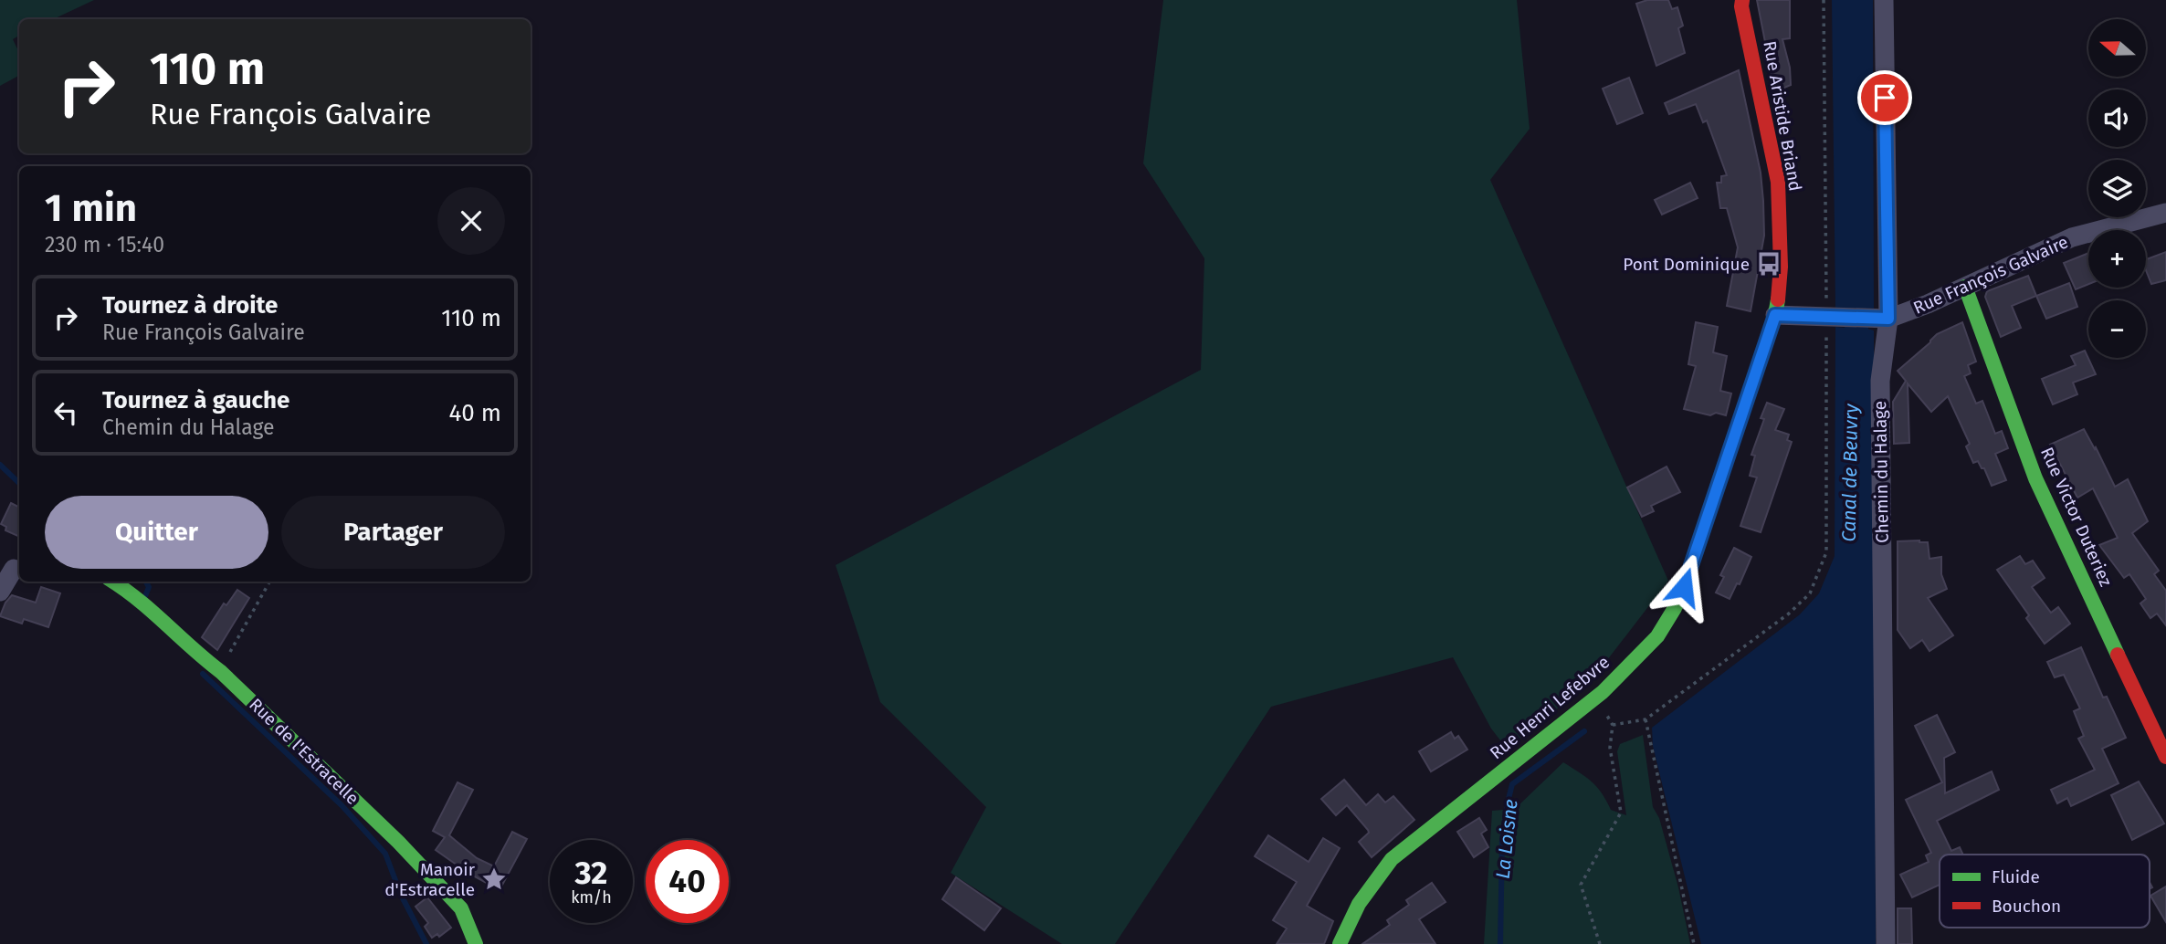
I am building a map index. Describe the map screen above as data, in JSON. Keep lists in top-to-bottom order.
{
  "streets": {
    "street": [
      "Rue Aristide Briand",
      "Rue François Galvaire",
      "Chemin du Halage",
      "Rue Victor Duteriez",
      "Rue Henri Lefebvre",
      "Rue de l'Estracelle"
    ]
  },
  "crossings": [
    ["Rue Aristide Briand", "Rue François Galvaire"],
    ["Rue Aristide Briand", "Rue Henri Lefebvre"],
    ["Rue François Galvaire", "Chemin du Halage"],
    ["Rue François Galvaire", "Rue Victor Duteriez"],
    ["Rue François Galvaire", "Rue Henri Lefebvre"]
  ],
  "water": ["Canal de Beuvry", "La Loisne"],
  "places": {
    "bus stop": ["Pont Dominique"],
    "place": ["Manoir d'Estracelle"]
  },
  "legend": ["Fluide", "Bouchon"],
  "north": "left",
  "page": {
    "map_buttons": ["+", "−"],
    "turn": ["110 m", "Rue François Galvaire"],
    "heading": ["1 min", "230 m · 15:40"],
    "list": [
      {
        "name": "Tournez à droite",
        "note": "Rue François Galvaire",
        "value": "110 m"
      },
      {
        "name": "Tournez à gauche",
        "note": "Chemin du Halage",
        "value": "40 m"
      }
    ],
    "buttons": ["Quitter", "Partager"],
    "speed": "32 km/h",
    "limit": "40"
  }
}
